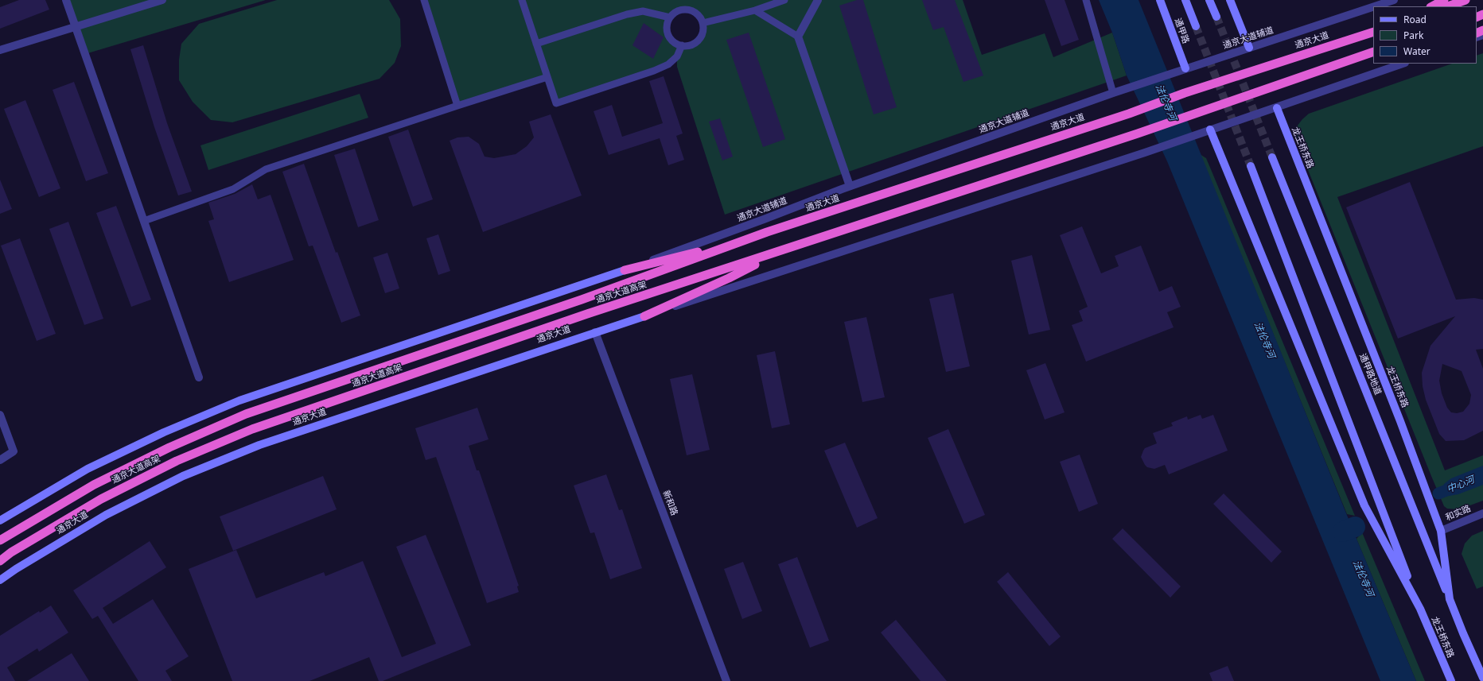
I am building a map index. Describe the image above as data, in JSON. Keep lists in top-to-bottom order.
{
  "streets": {
    "highway": ["通京大道", "通京大道高架"],
    "main road": ["通甲路", "龙王桥东路", "通甲路地道"],
    "street": ["通京大道辅道", "新和路", "和实路"]
  },
  "crossings": [
    ["通甲路", "通京大道辅道"],
    ["通京大道", "通京大道高架"],
    ["通京大道", "新和路"],
    ["龙王桥东路", "通甲路地道"],
    ["龙王桥东路", "和实路"]
  ],
  "water": ["法伦寺河", "中心河"],
  "legend": ["Road", "Park", "Water"]
}
